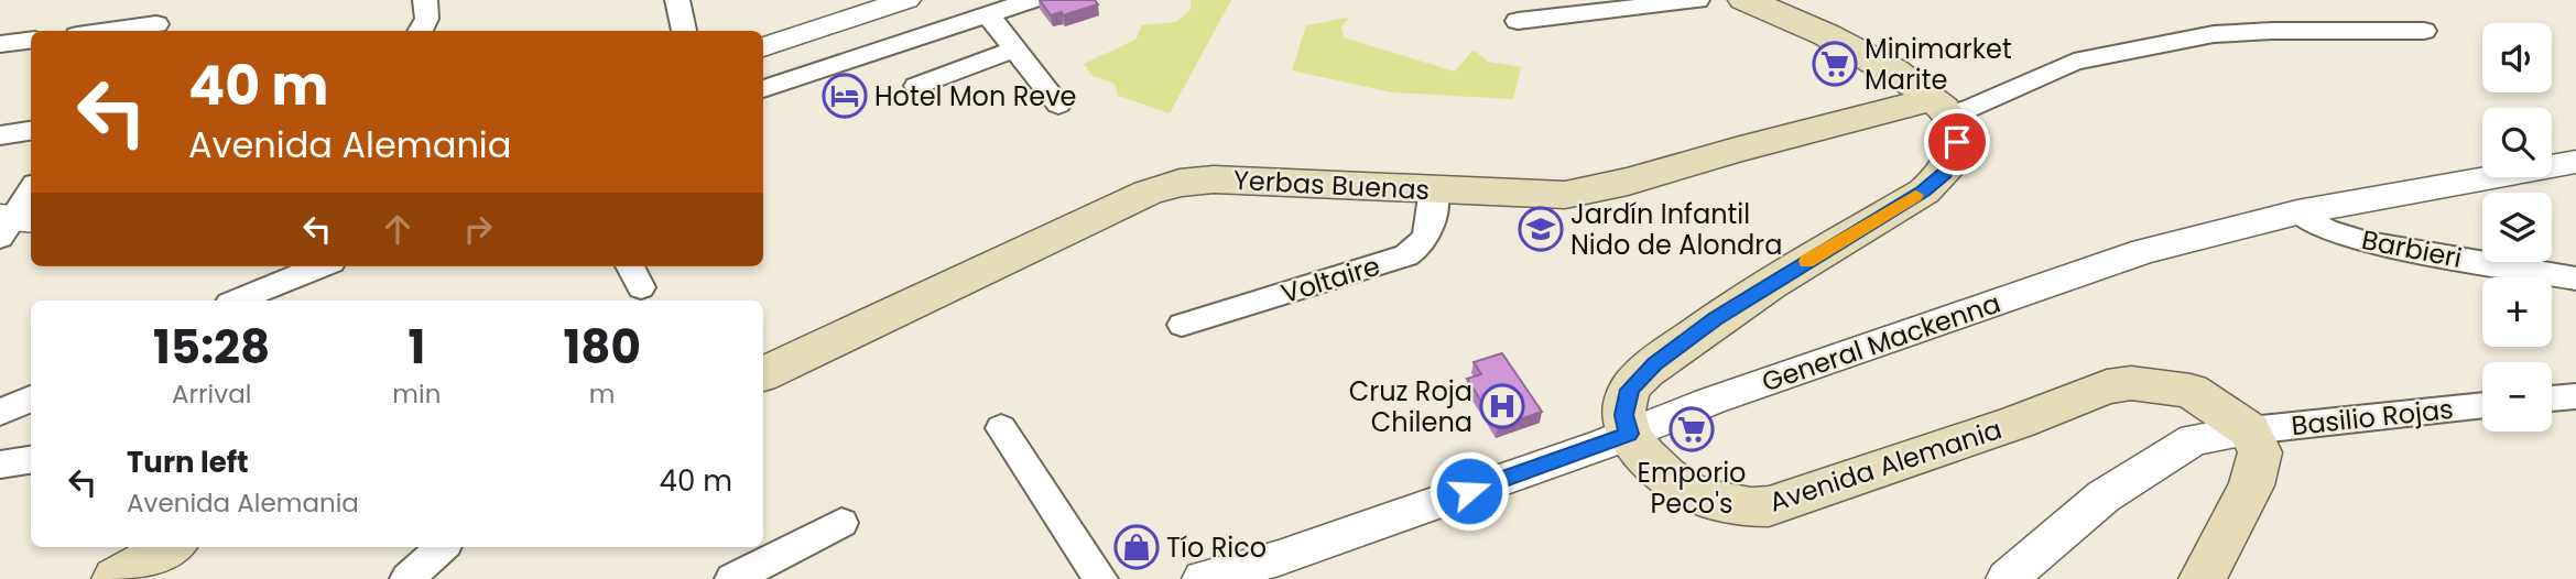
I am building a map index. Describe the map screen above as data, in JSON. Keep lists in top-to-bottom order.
{
  "streets": {
    "main road": ["Yerbas Buenas", "Avenida Alemania"],
    "street": [
      "Barbieri",
      "Voltaire",
      "General Mackenna",
      "Basilio Rojas"
    ]
  },
  "crossings": [
    ["Yerbas Buenas", "Voltaire"],
    ["Barbieri", "General Mackenna"],
    ["General Mackenna", "Avenida Alemania"],
    ["Basilio Rojas", "Avenida Alemania"]
  ],
  "places": {
    "supermarket": ["Minimarket Marite", "Emporio Peco's"],
    "hotel": ["Hotel Mon Reve"],
    "school or university": ["Jardín Infantil Nido de Alondra"],
    "hospital": ["Cruz Roja Chilena"],
    "shop": ["Tío Rico"]
  },
  "page": {
    "map_buttons": ["+", "−"],
    "turn": ["40 m", "Avenida Alemania"],
    "eta": [
      "15:28",
      "Arrival",
      "1",
      "min",
      "180",
      "m"
    ],
    "list": [
      {
        "name": "Turn left",
        "note": "Avenida Alemania",
        "value": "40 m"
      }
    ]
  }
}
